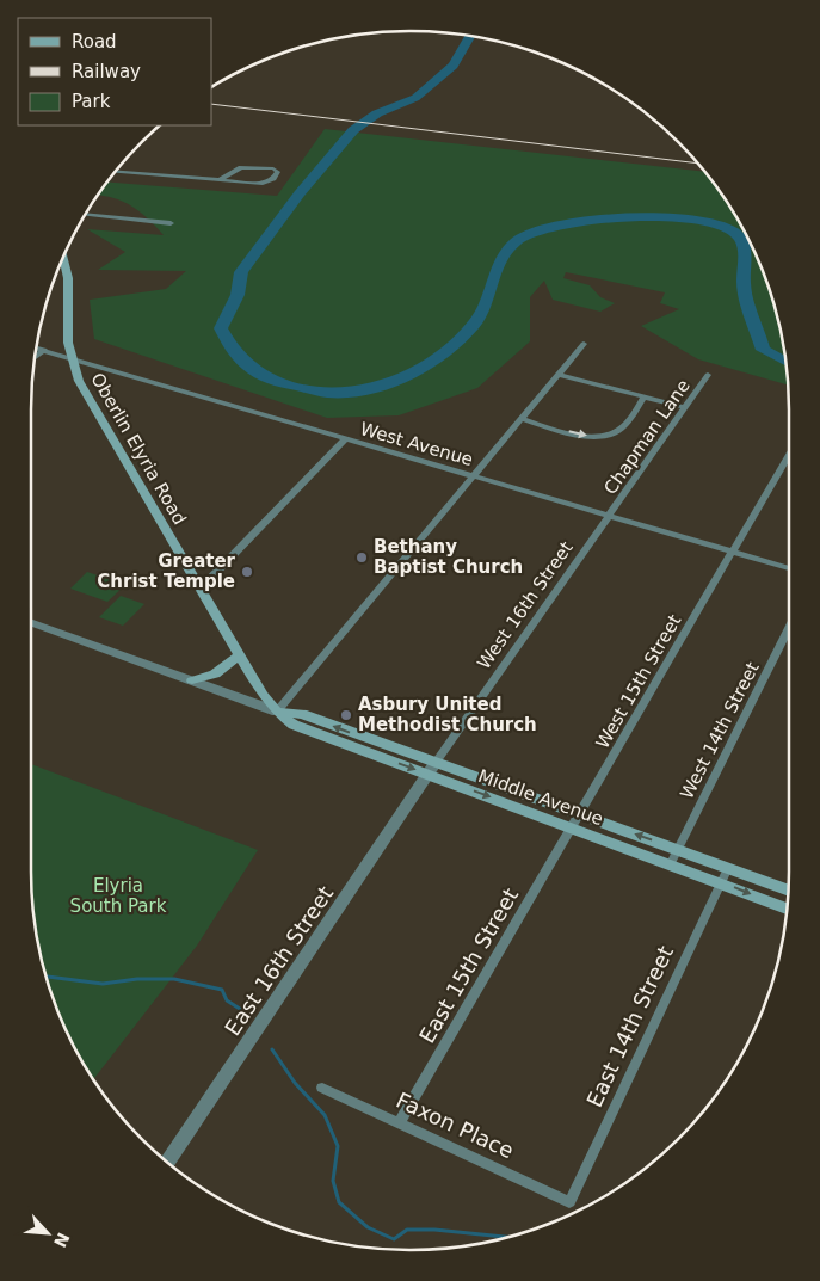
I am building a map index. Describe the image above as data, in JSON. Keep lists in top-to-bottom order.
{
  "streets": {
    "main road": ["Oberlin Elyria Road", "Middle Avenue"],
    "street": [
      "Chapman Lane",
      "West Avenue",
      "West 16th Street",
      "West 15th Street",
      "West 14th Street",
      "East 16th Street",
      "East 15th Street",
      "East 14th Street",
      "Faxon Place"
    ]
  },
  "crossings": [
    ["Chapman Lane", "West Avenue"],
    ["Chapman Lane", "West 16th Street"],
    ["West Avenue", "Oberlin Elyria Road"],
    ["West Avenue", "West 16th Street"],
    ["West Avenue", "West 15th Street"],
    ["Oberlin Elyria Road", "Middle Avenue"],
    ["West 16th Street", "Middle Avenue"],
    ["West 16th Street", "East 16th Street"],
    ["West 15th Street", "Middle Avenue"],
    ["West 15th Street", "East 15th Street"],
    ["West 14th Street", "Middle Avenue"],
    ["Middle Avenue", "East 16th Street"],
    ["Middle Avenue", "East 15th Street"],
    ["Middle Avenue", "East 14th Street"],
    ["East 15th Street", "Faxon Place"],
    ["East 14th Street", "Faxon Place"]
  ],
  "parks": ["Elyria South Park"],
  "places": ["Bethany Baptist Church", "Greater Christ Temple", "Asbury United Methodist Church"],
  "legend": ["Road", "Railway", "Park"],
  "north": "bottom right"
}
